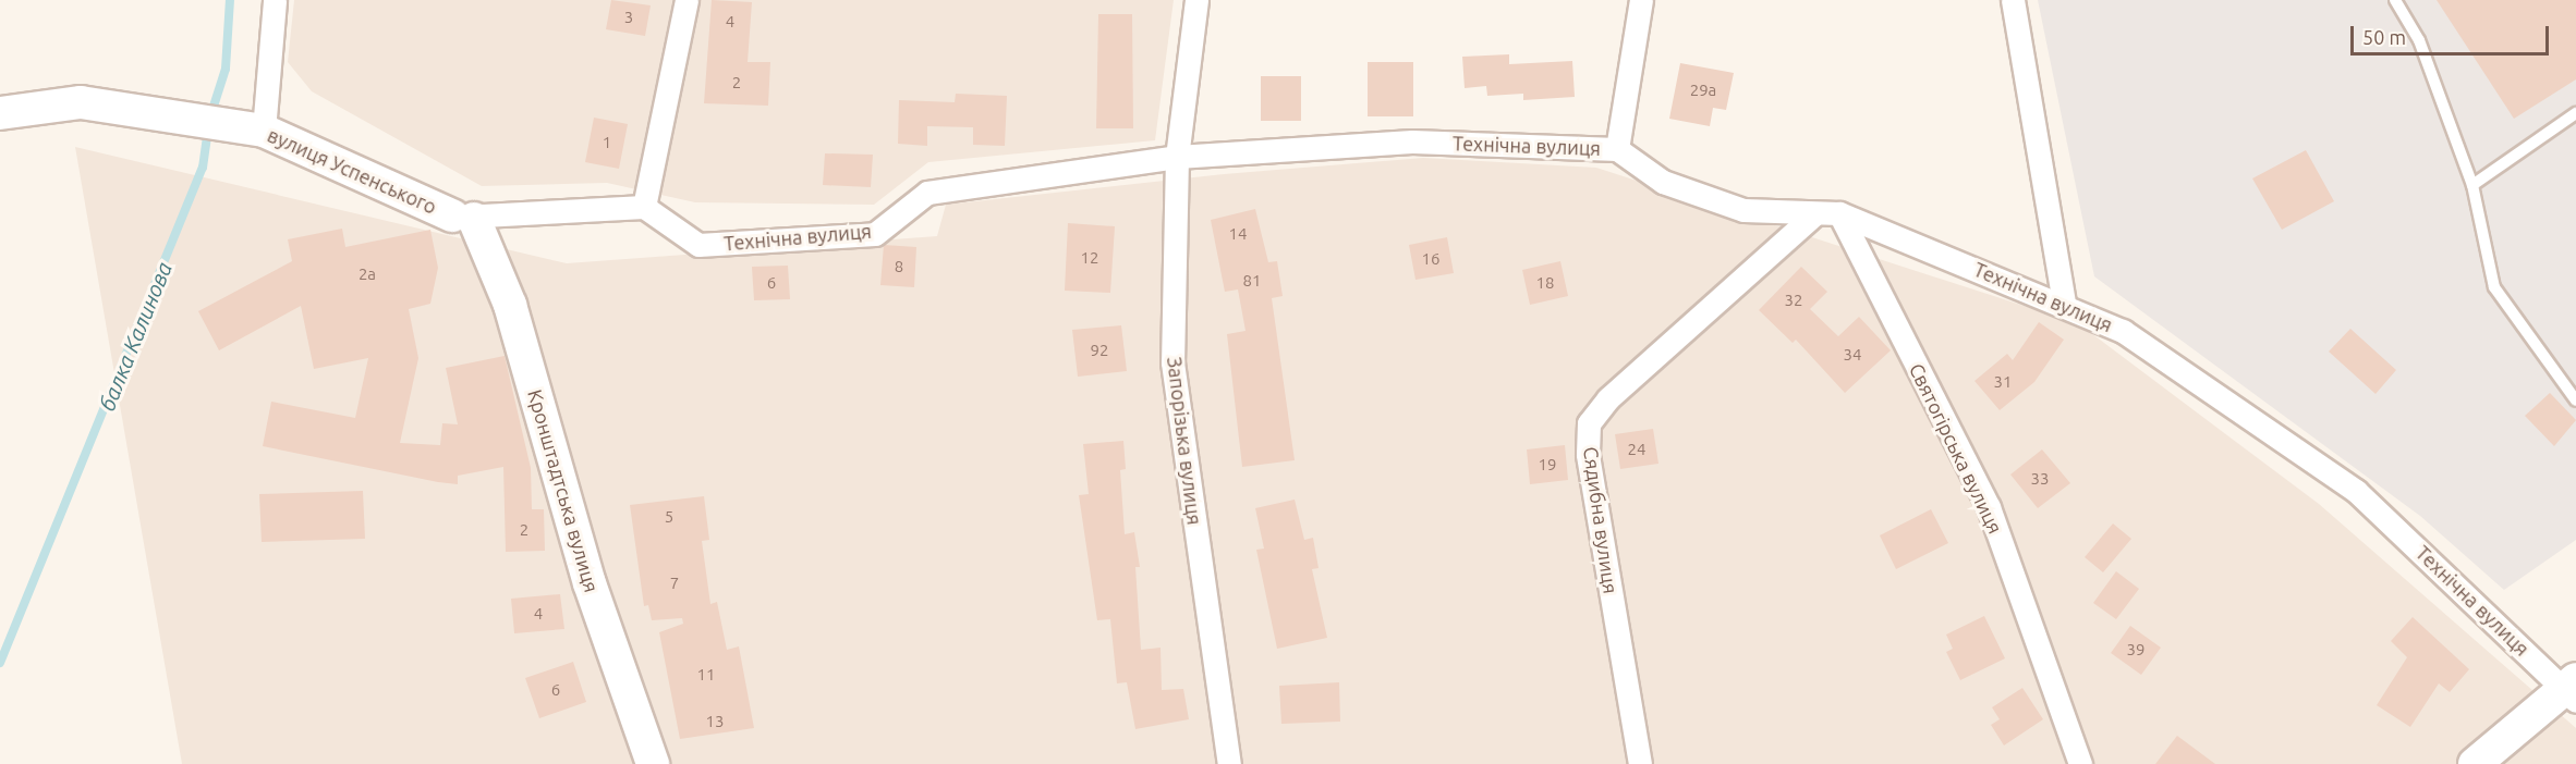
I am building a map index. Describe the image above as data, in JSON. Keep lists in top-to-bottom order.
{
  "streets": {
    "street": [
      "Технічна вулиця",
      "вулиця Успенського",
      "Запорізька вулиця",
      "Святогірська вулиця",
      "Кронштадтська вулиця",
      "Сядибна вулиця"
    ]
  },
  "crossings": [
    ["Технічна вулиця", "Запорізька вулиця"],
    ["Технічна вулиця", "Святогірська вулиця"],
    ["Технічна вулиця", "Сядибна вулиця"],
    ["вулиця Успенського", "Кронштадтська вулиця"]
  ],
  "water": ["балка Калинова"],
  "house_numbers": [
    "3",
    "4",
    "2",
    "29а",
    "1",
    "14",
    "12",
    "16",
    "8",
    "2а",
    "81",
    "6",
    "18",
    "32",
    "92",
    "34",
    "31",
    "24",
    "19",
    "33",
    "5",
    "2",
    "7",
    "4",
    "39",
    "11",
    "6",
    "13"
  ],
  "scale_bar": "50 m"
}
